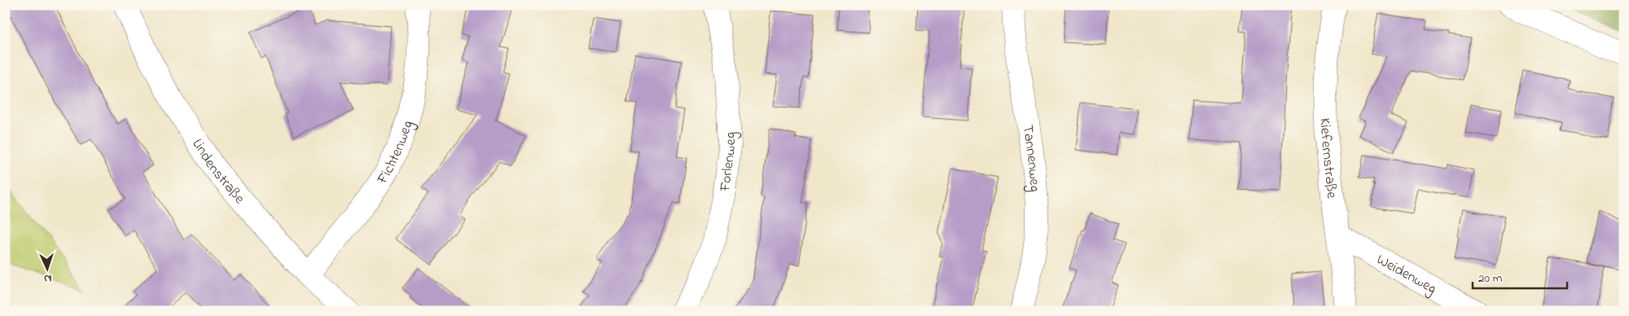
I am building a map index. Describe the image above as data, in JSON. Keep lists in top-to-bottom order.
{
  "streets": {
    "street": [
      "Fichtenweg",
      "Tannenweg",
      "Kiefernstraße",
      "Forlenweg",
      "Lindenstraße",
      "Weidenweg"
    ]
  },
  "crossings": [
    ["Fichtenweg", "Lindenstraße"],
    ["Kiefernstraße", "Weidenweg"]
  ],
  "scale_bar": "20 m",
  "north": "bottom"
}
